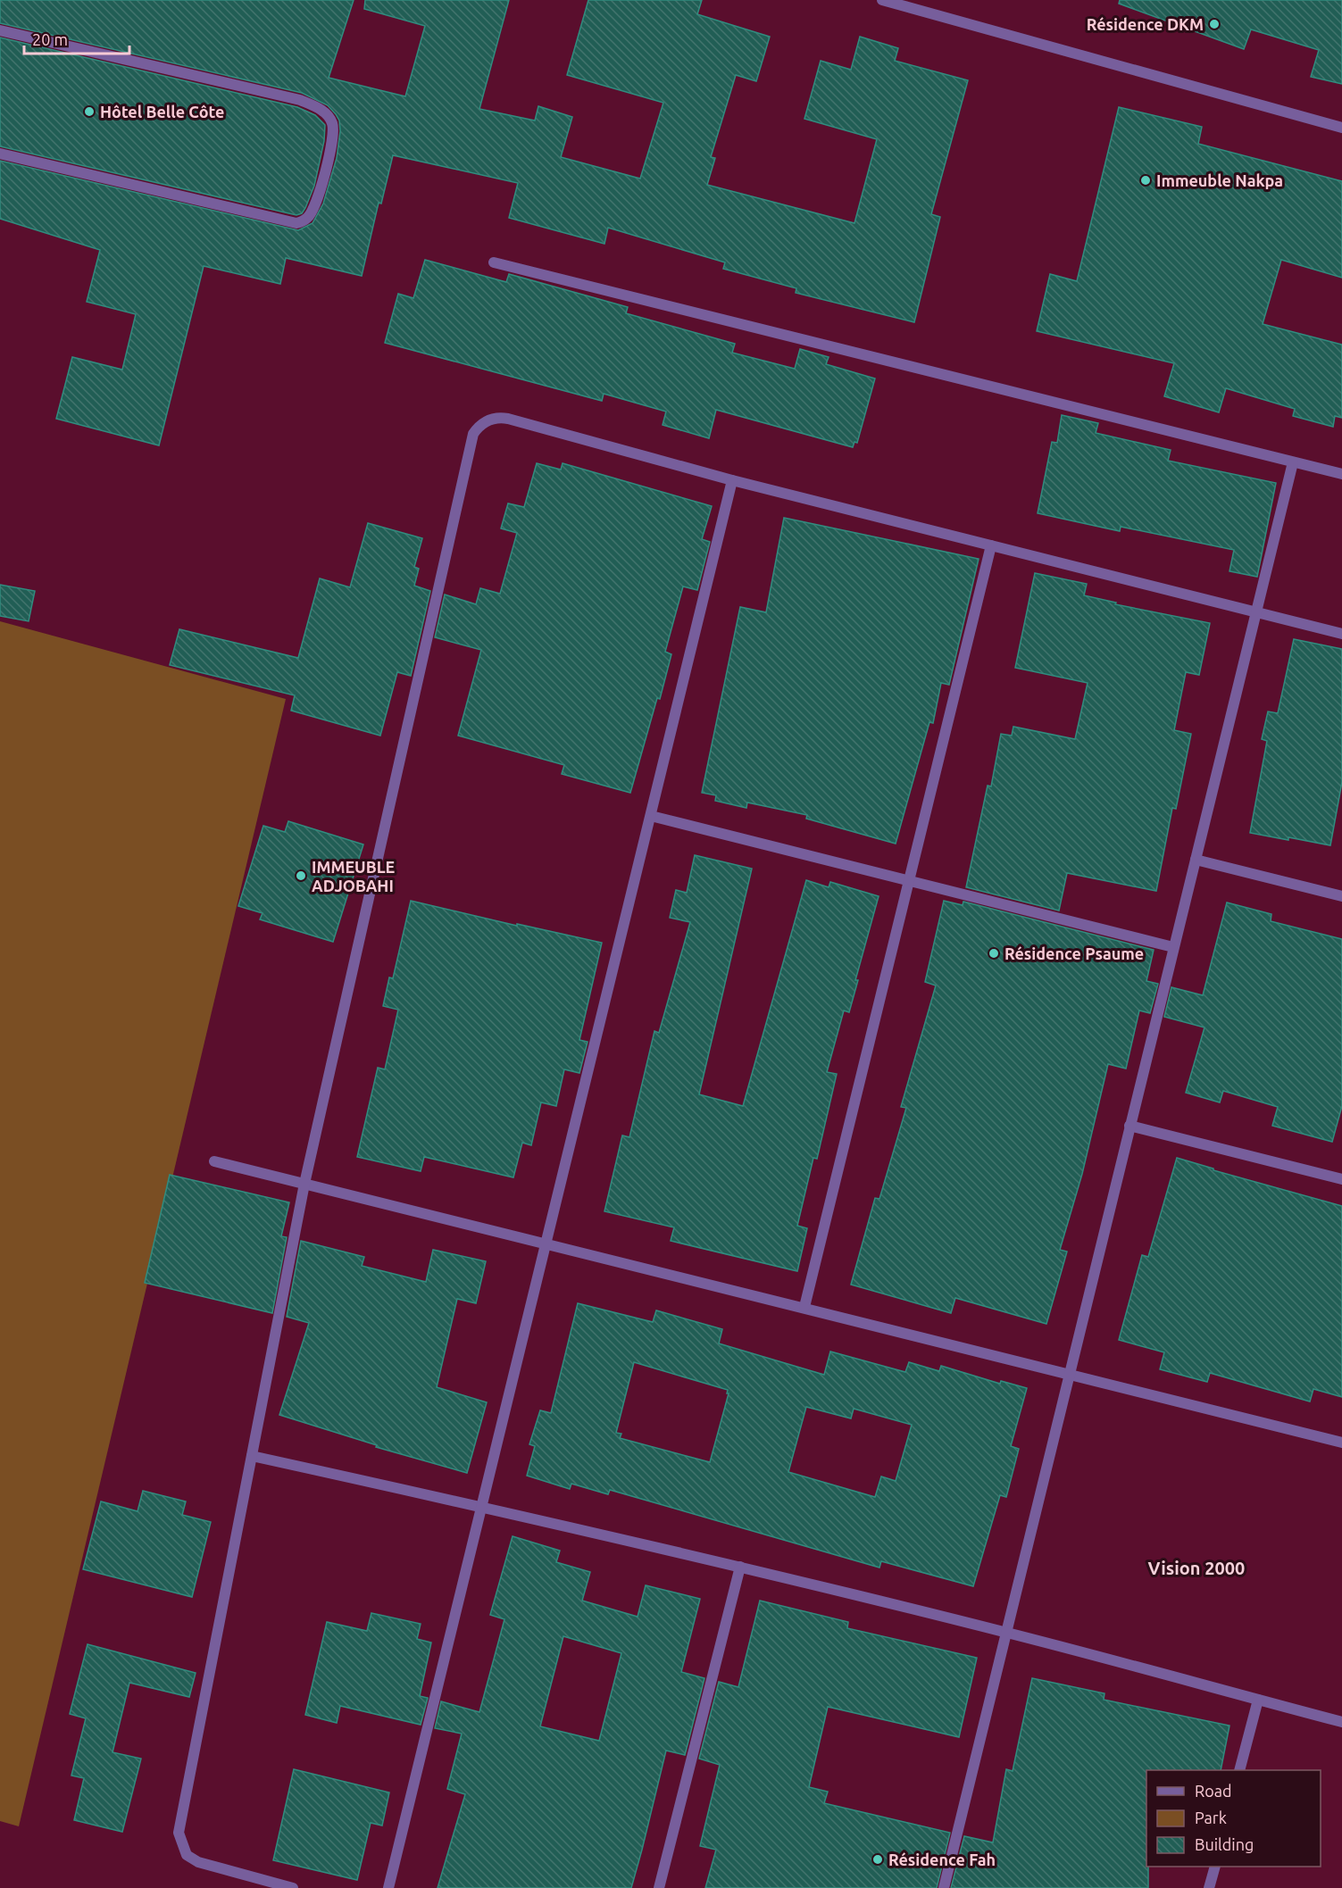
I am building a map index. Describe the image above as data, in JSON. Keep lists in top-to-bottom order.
{
  "districts": ["Vision 2000"],
  "places": [
    "Résidence DKM",
    "Hôtel Belle Côte",
    "Immeuble Nakpa",
    "IMMEUBLE ADJOBAHI",
    "Résidence Psaume",
    "Résidence Fah"
  ],
  "legend": ["Road", "Park", "Building"],
  "scale_bar": "20 m"
}
